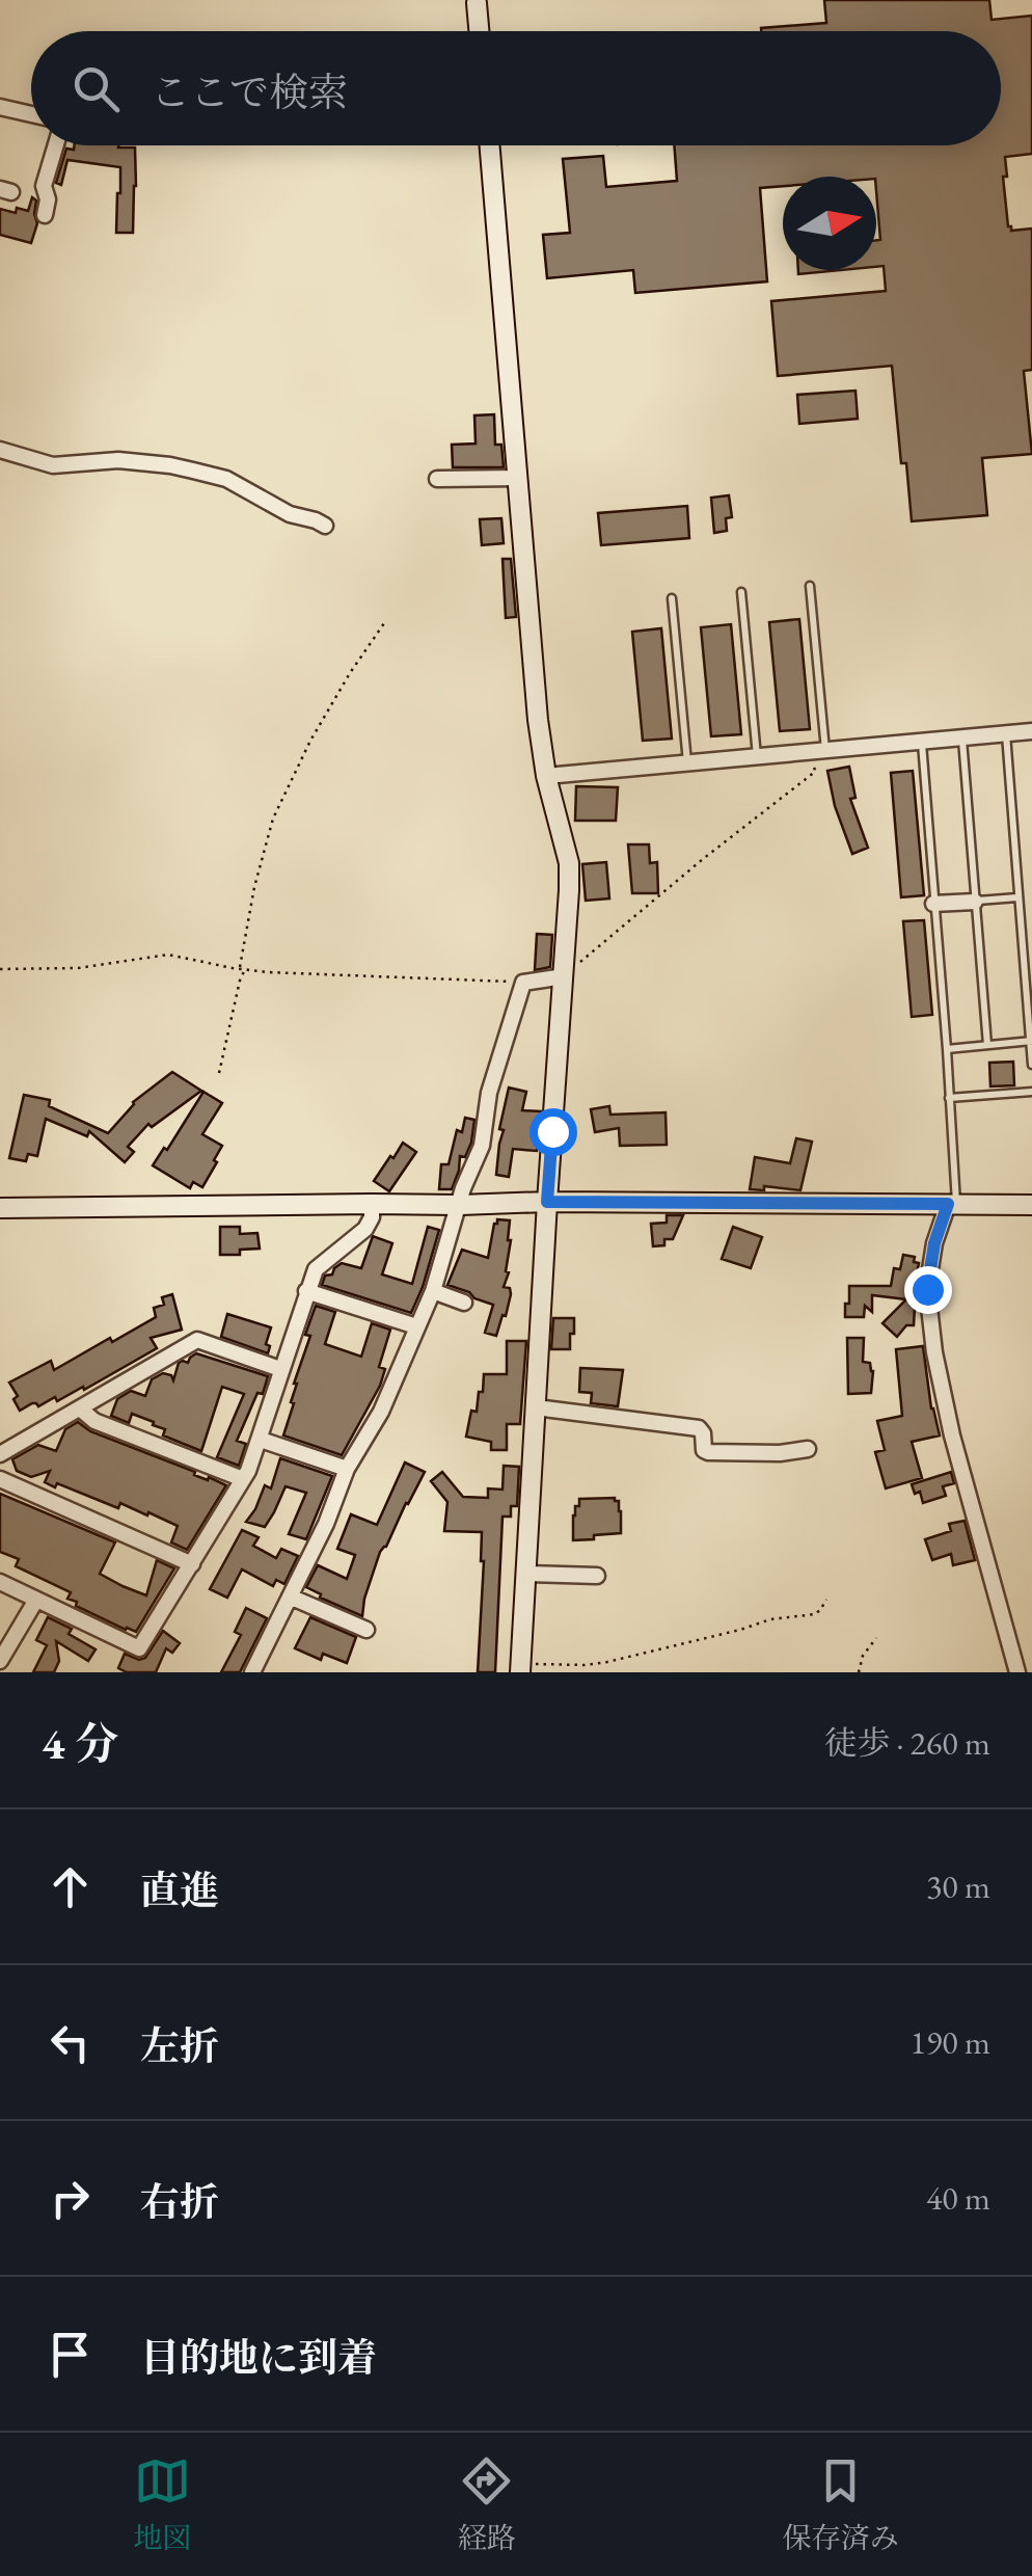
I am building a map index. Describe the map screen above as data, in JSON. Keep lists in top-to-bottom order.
{
  "north": "right",
  "page": {
    "search": "ここで検索",
    "heading": ["4 分", "徒歩 · 260 m"],
    "list": [
      ["直進", "30 m"],
      ["左折", "190 m"],
      ["右折", "40 m"],
      "目的地に到着"
    ],
    "nav": ["地図", "経路", "保存済み"]
  }
}
